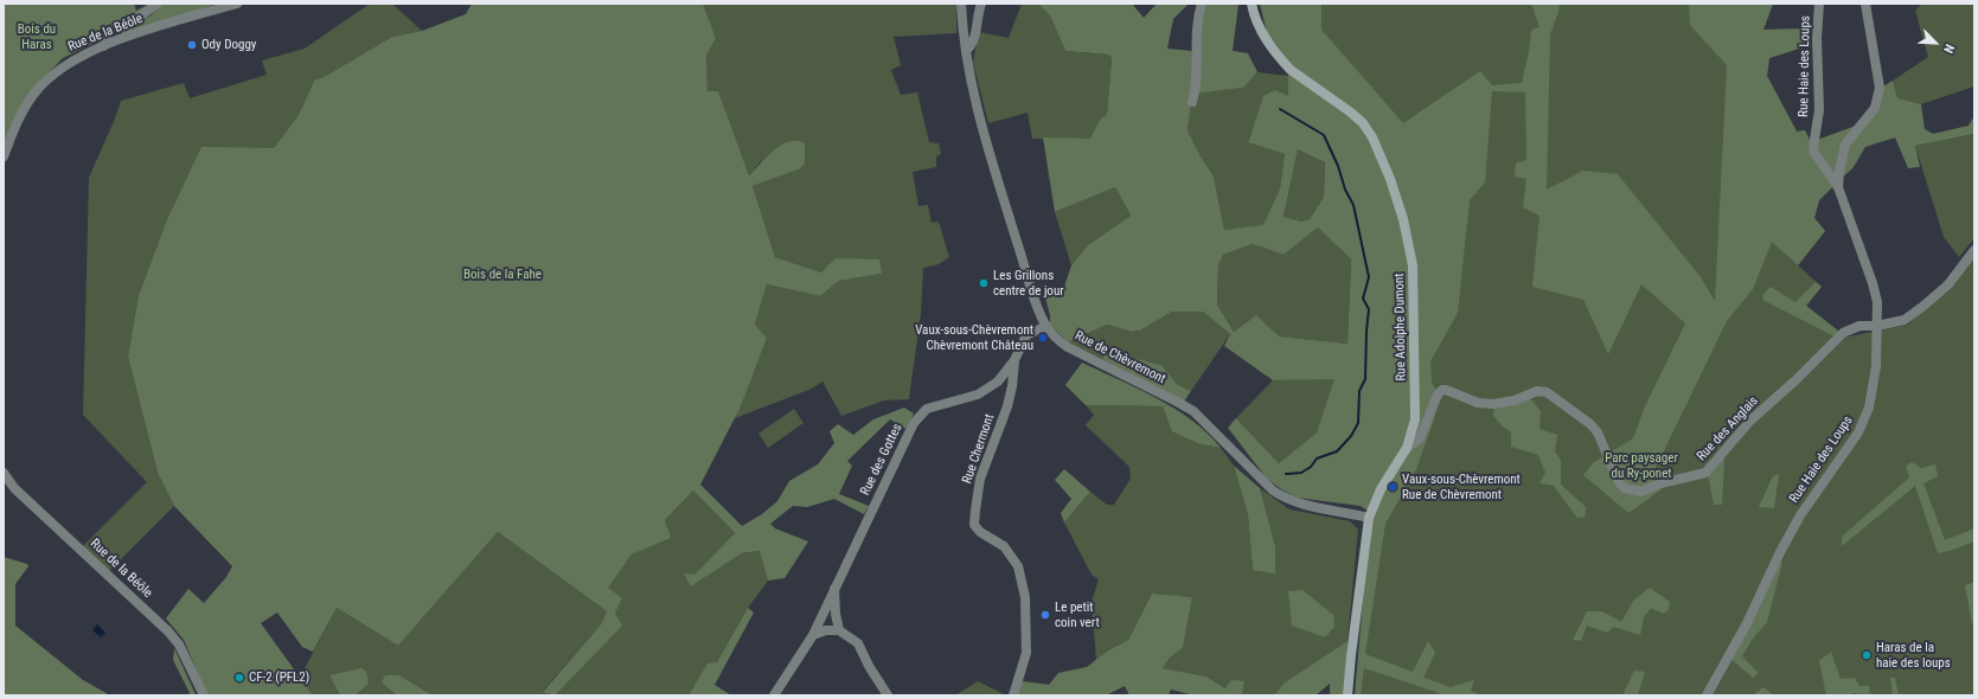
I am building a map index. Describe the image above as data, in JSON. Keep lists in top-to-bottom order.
{
  "streets": {
    "main road": ["Rue Adolphe Dumont"],
    "street": [
      "Rue de la Béôle",
      "Rue Haie des Loups",
      "Rue de Chèvremont",
      "Rue des Anglais",
      "Rue Chermont",
      "Rue des Gottes"
    ]
  },
  "crossings": [
    ["Rue Haie des Loups", "Rue des Anglais"],
    ["Rue Adolphe Dumont", "Rue de Chèvremont"],
    ["Rue Adolphe Dumont", "Rue des Anglais"],
    ["Rue de Chèvremont", "Rue des Gottes"],
    ["Rue Chermont", "Rue des Gottes"]
  ],
  "parks": ["Bois du Haras", "Bois de la Fahe", "Parc paysager du Ry-ponet"],
  "places": [
    "Ody Doggy",
    "Les Grillons centre de jour",
    "Vaux-sous-Chèvremont Chèvremont Château",
    "Vaux-sous-Chèvremont Rue de Chèvremont",
    "Le petit coin vert",
    "Haras de la haie des loups",
    "CF-2 (PFL2)"
  ],
  "north": "bottom right"
}
